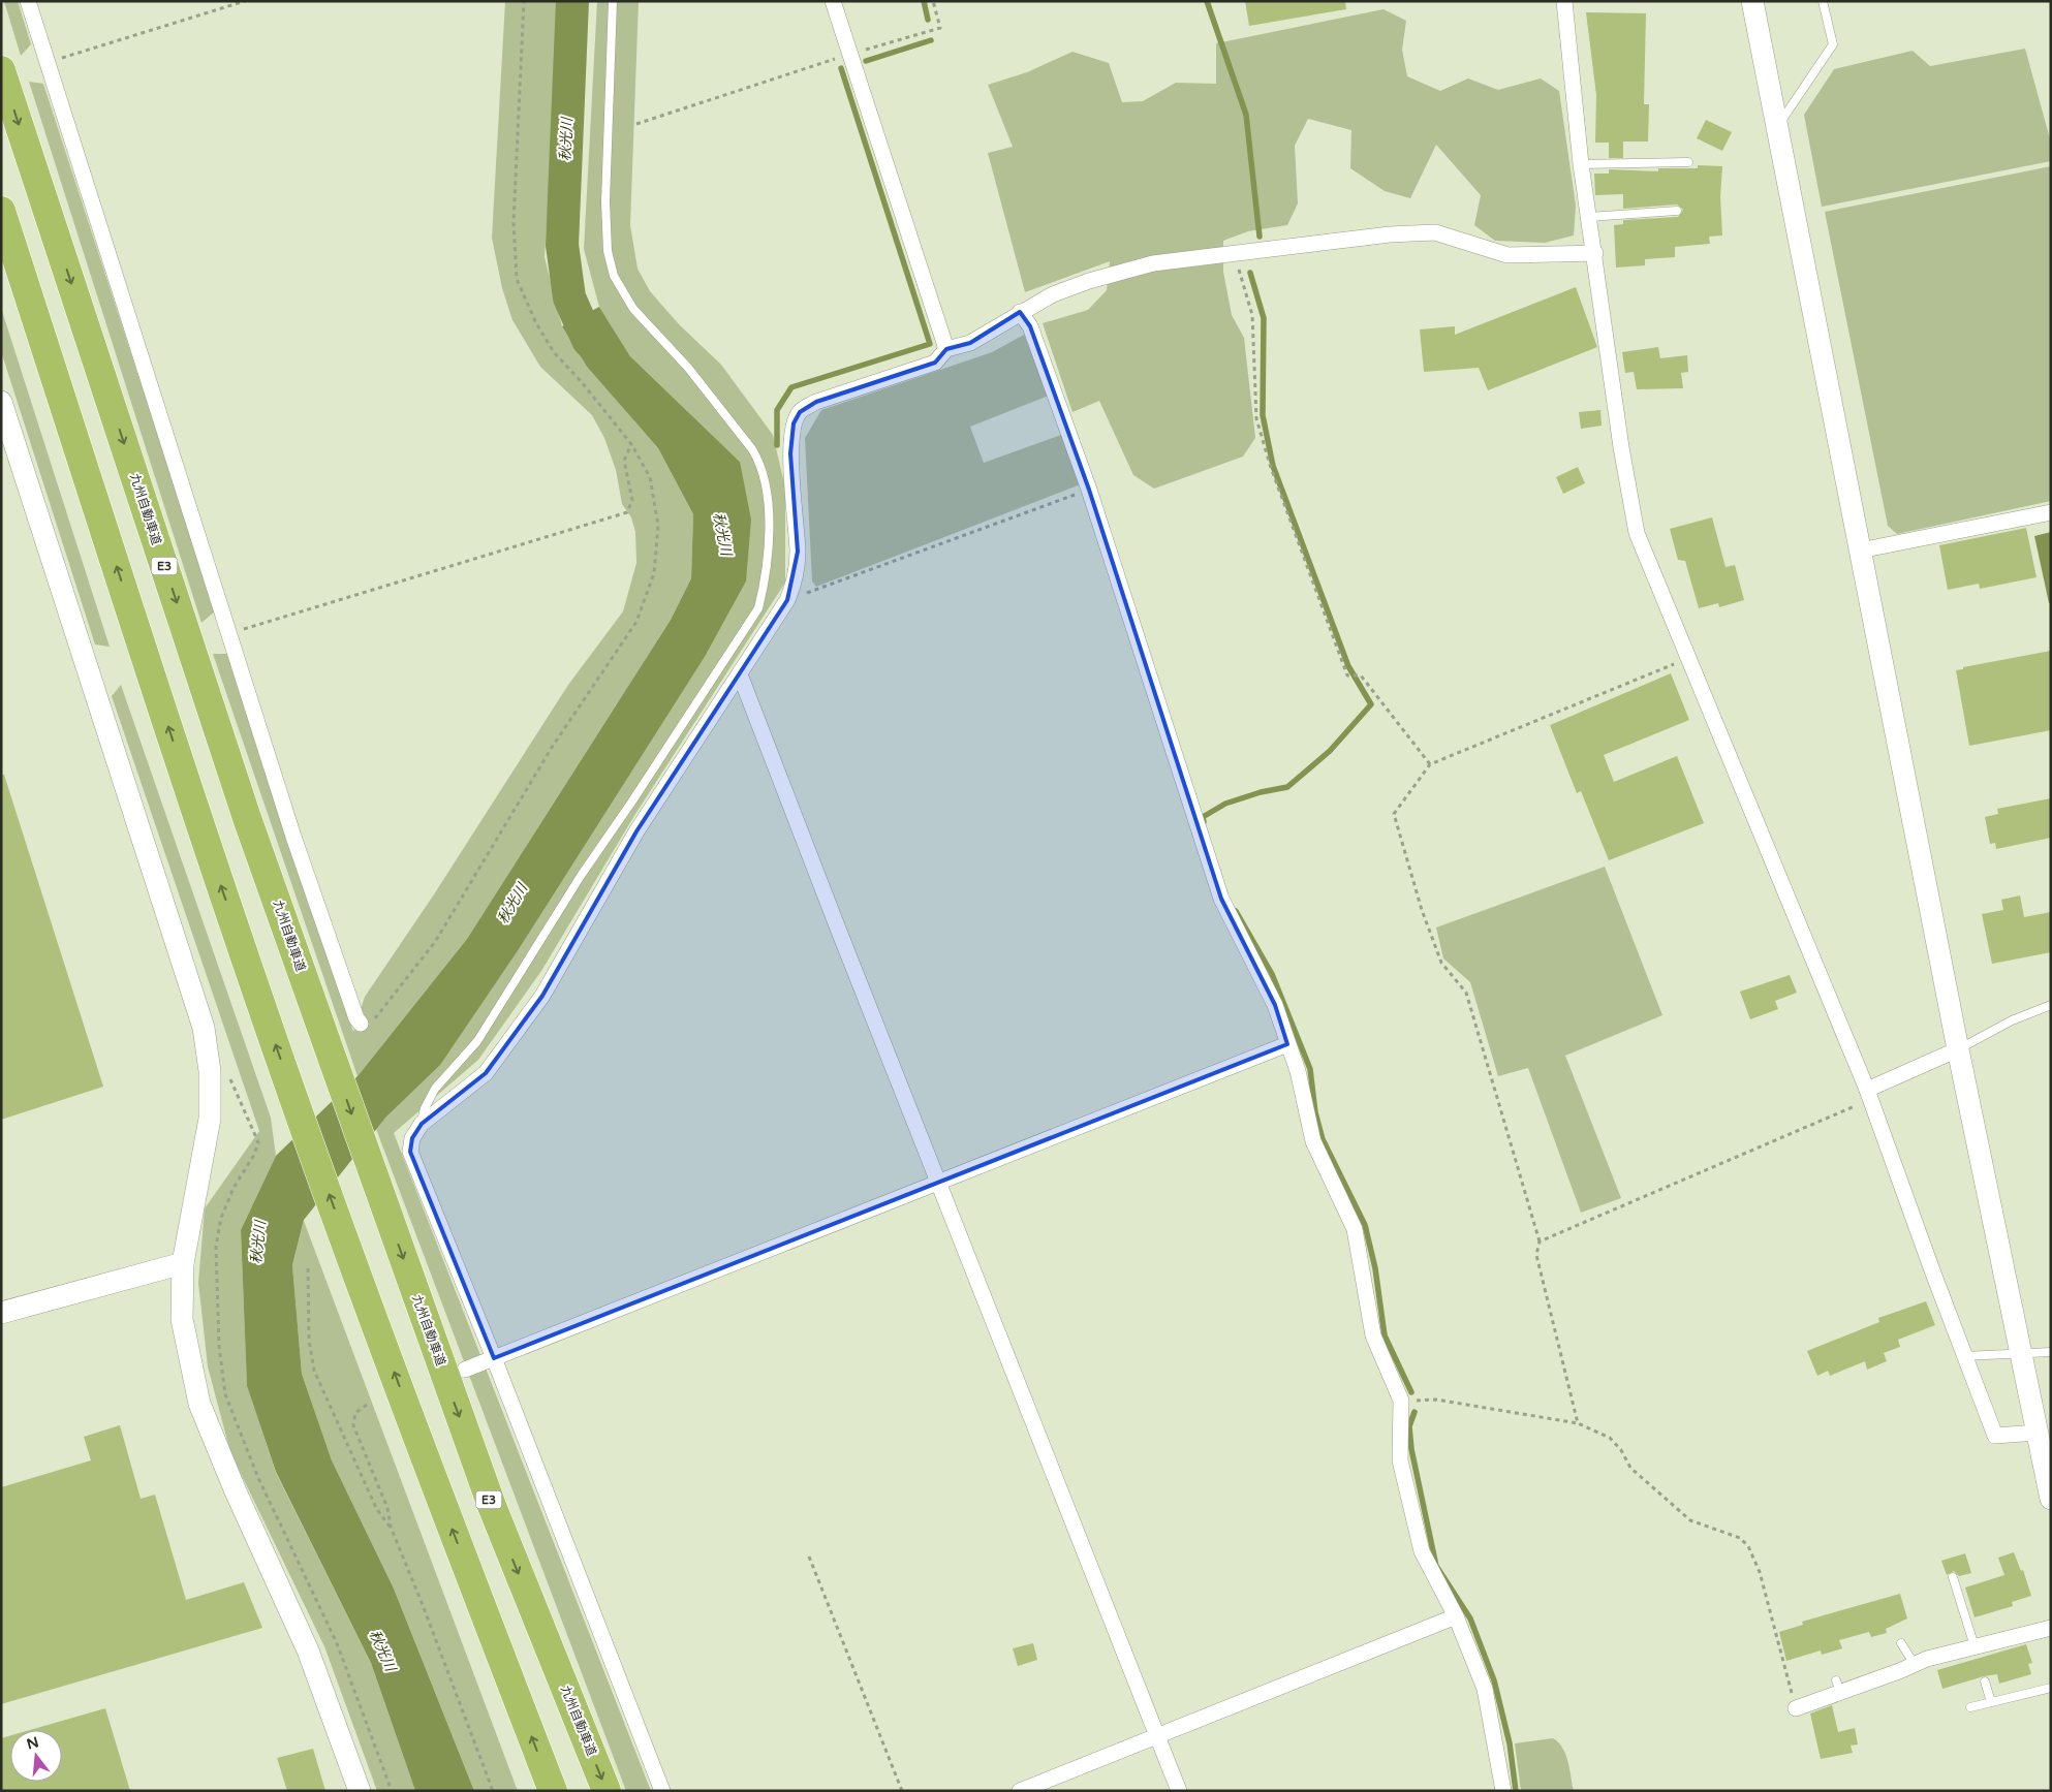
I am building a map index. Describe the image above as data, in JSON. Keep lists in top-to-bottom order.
{
  "streets": {
    "highway": ["九州自動車道", "E3"]
  },
  "water": ["秋光川"],
  "north": "top"
}
